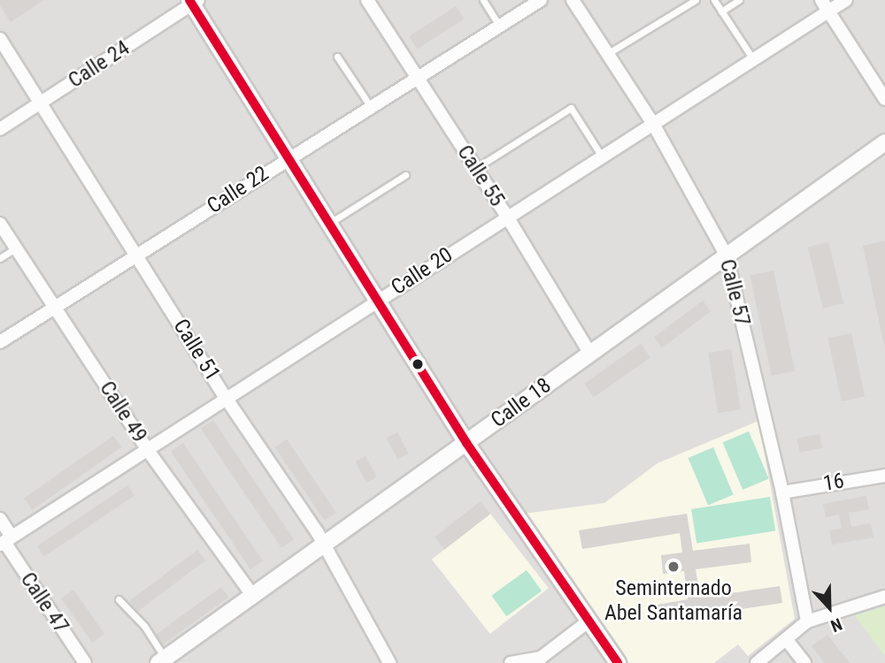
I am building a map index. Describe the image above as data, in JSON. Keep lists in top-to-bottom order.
{
  "streets": {
    "street": [
      "Calle 24",
      "Calle 55",
      "Calle 22",
      "Calle 20",
      "Calle 57",
      "Calle 51",
      "Calle 18",
      "Calle 49",
      "16",
      "Calle 47"
    ]
  },
  "crossings": [
    ["Calle 24", "Calle 51"],
    ["Calle 55", "Calle 22"],
    ["Calle 55", "Calle 20"],
    ["Calle 55", "Calle 18"],
    ["Calle 22", "Calle 51"],
    ["Calle 22", "Calle 49"],
    ["Calle 20", "Calle 57"],
    ["Calle 20", "Calle 51"],
    ["Calle 20", "Calle 49"],
    ["Calle 20", "Calle 47"],
    ["Calle 57", "Calle 18"],
    ["Calle 57", "16"],
    ["Calle 51", "Calle 18"],
    ["Calle 18", "Calle 49"]
  ],
  "places": ["Seminternado Abel Santamaría"],
  "north": "bottom"
}
